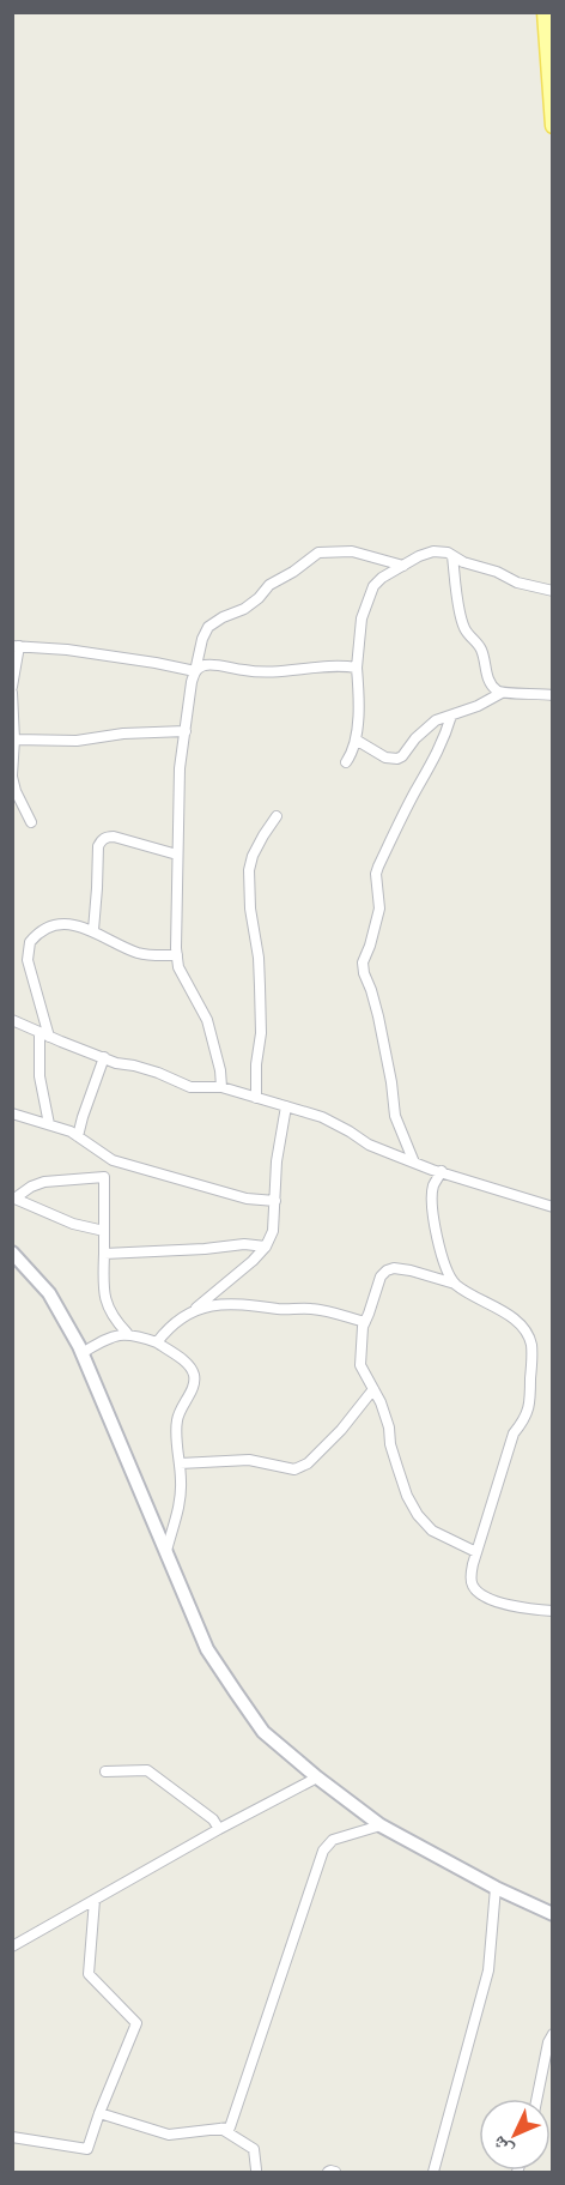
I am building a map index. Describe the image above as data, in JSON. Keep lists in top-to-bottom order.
{
  "north": "bottom left"
}
